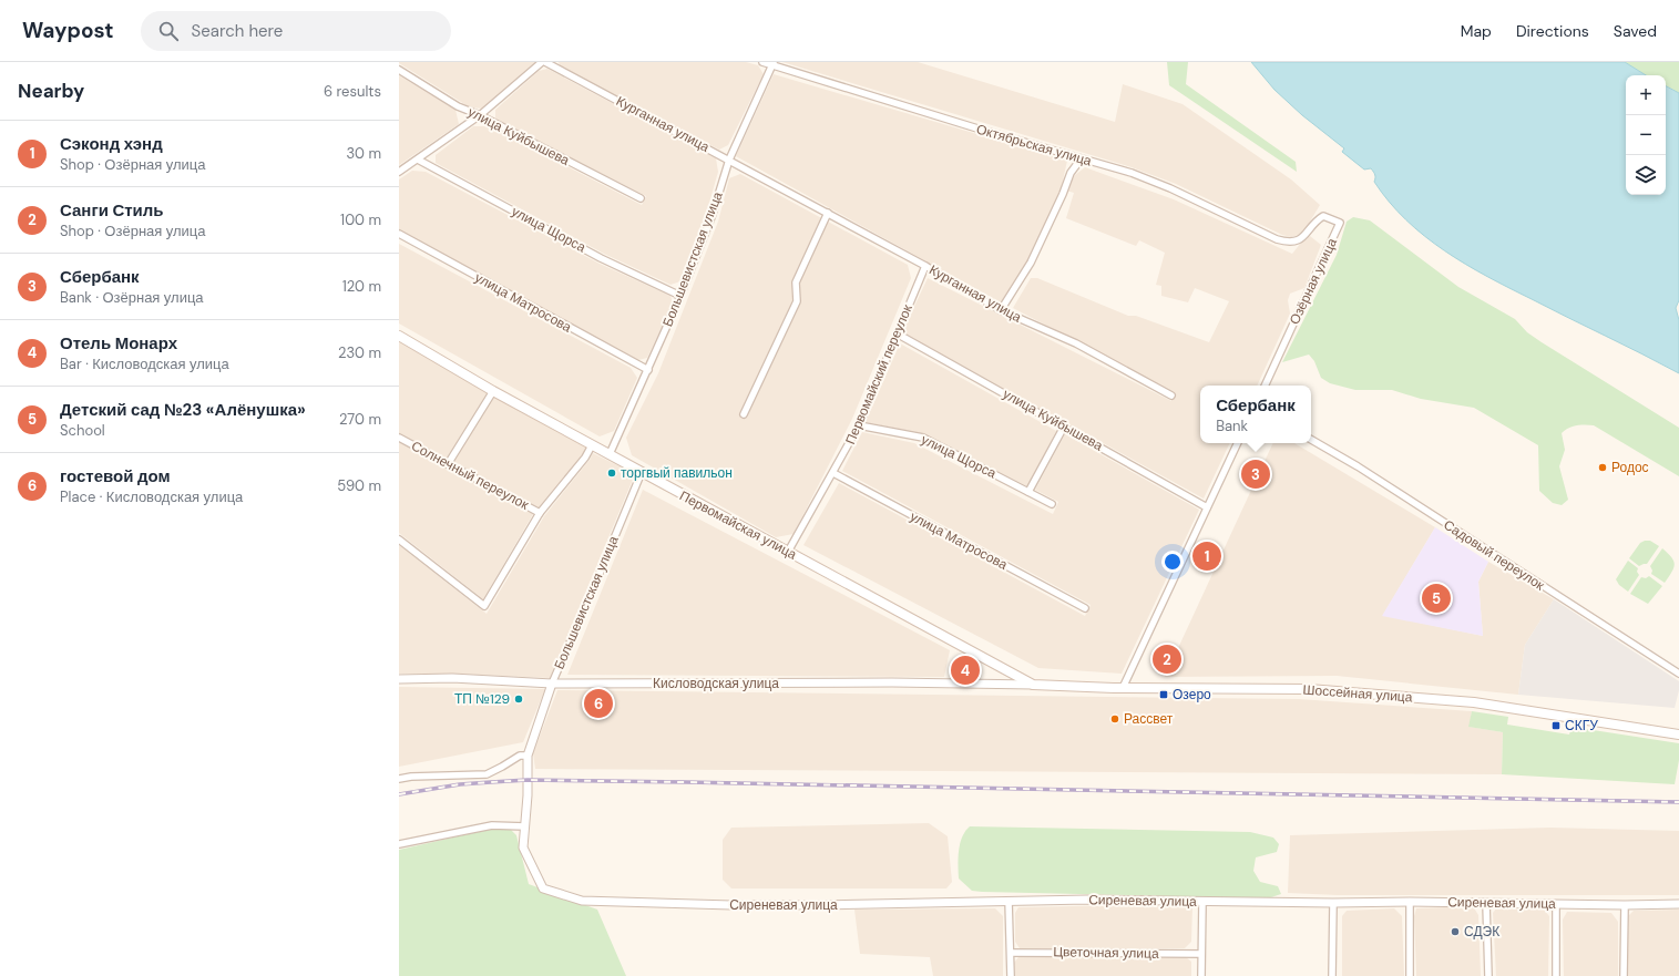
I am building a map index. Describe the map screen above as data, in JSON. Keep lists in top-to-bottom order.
{
  "streets": {
    "main road": ["Первомайская улица", "Шоссейная улица"],
    "street": [
      "Курганная улица",
      "улица Куйбышева",
      "Октябрьская улица",
      "улица Щорса",
      "Большевистская улица",
      "Озёрная улица",
      "улица Матросова",
      "Первомайский переулок",
      "Солнечный переулок",
      "Садовый переулок",
      "Кисловодская улица",
      "Сиреневая улица",
      "Цветочная улица"
    ]
  },
  "crossings": [
    ["Курганная улица", "Большевистская улица"],
    ["Курганная улица", "Первомайский переулок"],
    ["улица Куйбышева", "Первомайский переулок"],
    ["Октябрьская улица", "Большевистская улица"],
    ["Октябрьская улица", "Озёрная улица"],
    ["улица Щорса", "Большевистская улица"],
    ["улица Щорса", "Первомайский переулок"],
    ["Большевистская улица", "улица Матросова"],
    ["Большевистская улица", "Первомайская улица"],
    ["Большевистская улица", "Кисловодская улица"],
    ["Большевистская улица", "Сиреневая улица"],
    ["улица Матросова", "Первомайский переулок"],
    ["Первомайский переулок", "Первомайская улица"],
    ["Солнечный переулок", "Первомайская улица"],
    ["Первомайская улица", "Кисловодская улица"],
    ["Первомайская улица", "Шоссейная улица"],
    ["Кисловодская улица", "Шоссейная улица"],
    ["Кисловодская улица", "Сиреневая улица"]
  ],
  "places": {
    "other": [
      "Родос",
      "торгвый павильон",
      "ТП №129",
      "Рассвет",
      "СДЭК"
    ],
    "transit": ["Озеро", "СКГУ"]
  },
  "page": {
    "header": "Waypost",
    "search": "Search here",
    "nav": ["Map", "Directions", "Saved"],
    "heading": ["Nearby", "6 results"],
    "map_buttons": ["+", "−"],
    "list": [
      {
        "mark": "1",
        "name": "Сэконд хэнд",
        "note": "Shop · Озёрная улица",
        "value": "30 m"
      },
      {
        "mark": "2",
        "name": "Санги Стиль",
        "note": "Shop · Озёрная улица",
        "value": "100 m"
      },
      {
        "mark": "3",
        "name": "Сбербанк",
        "note": "Bank · Озёрная улица",
        "value": "120 m"
      },
      {
        "mark": "4",
        "name": "Отель Монарх",
        "note": "Bar · Кисловодская улица",
        "value": "230 m"
      },
      {
        "mark": "5",
        "name": "Детский сад №23 «Алёнушка»",
        "note": "School",
        "value": "270 m"
      },
      {
        "mark": "6",
        "name": "гостевой дом",
        "note": "Place · Кисловодская улица",
        "value": "590 m"
      }
    ],
    "popup": ["Сбербанк", "Bank"],
    "pins": [
      "3",
      "1",
      "5",
      "2",
      "4",
      "6"
    ]
  }
}
